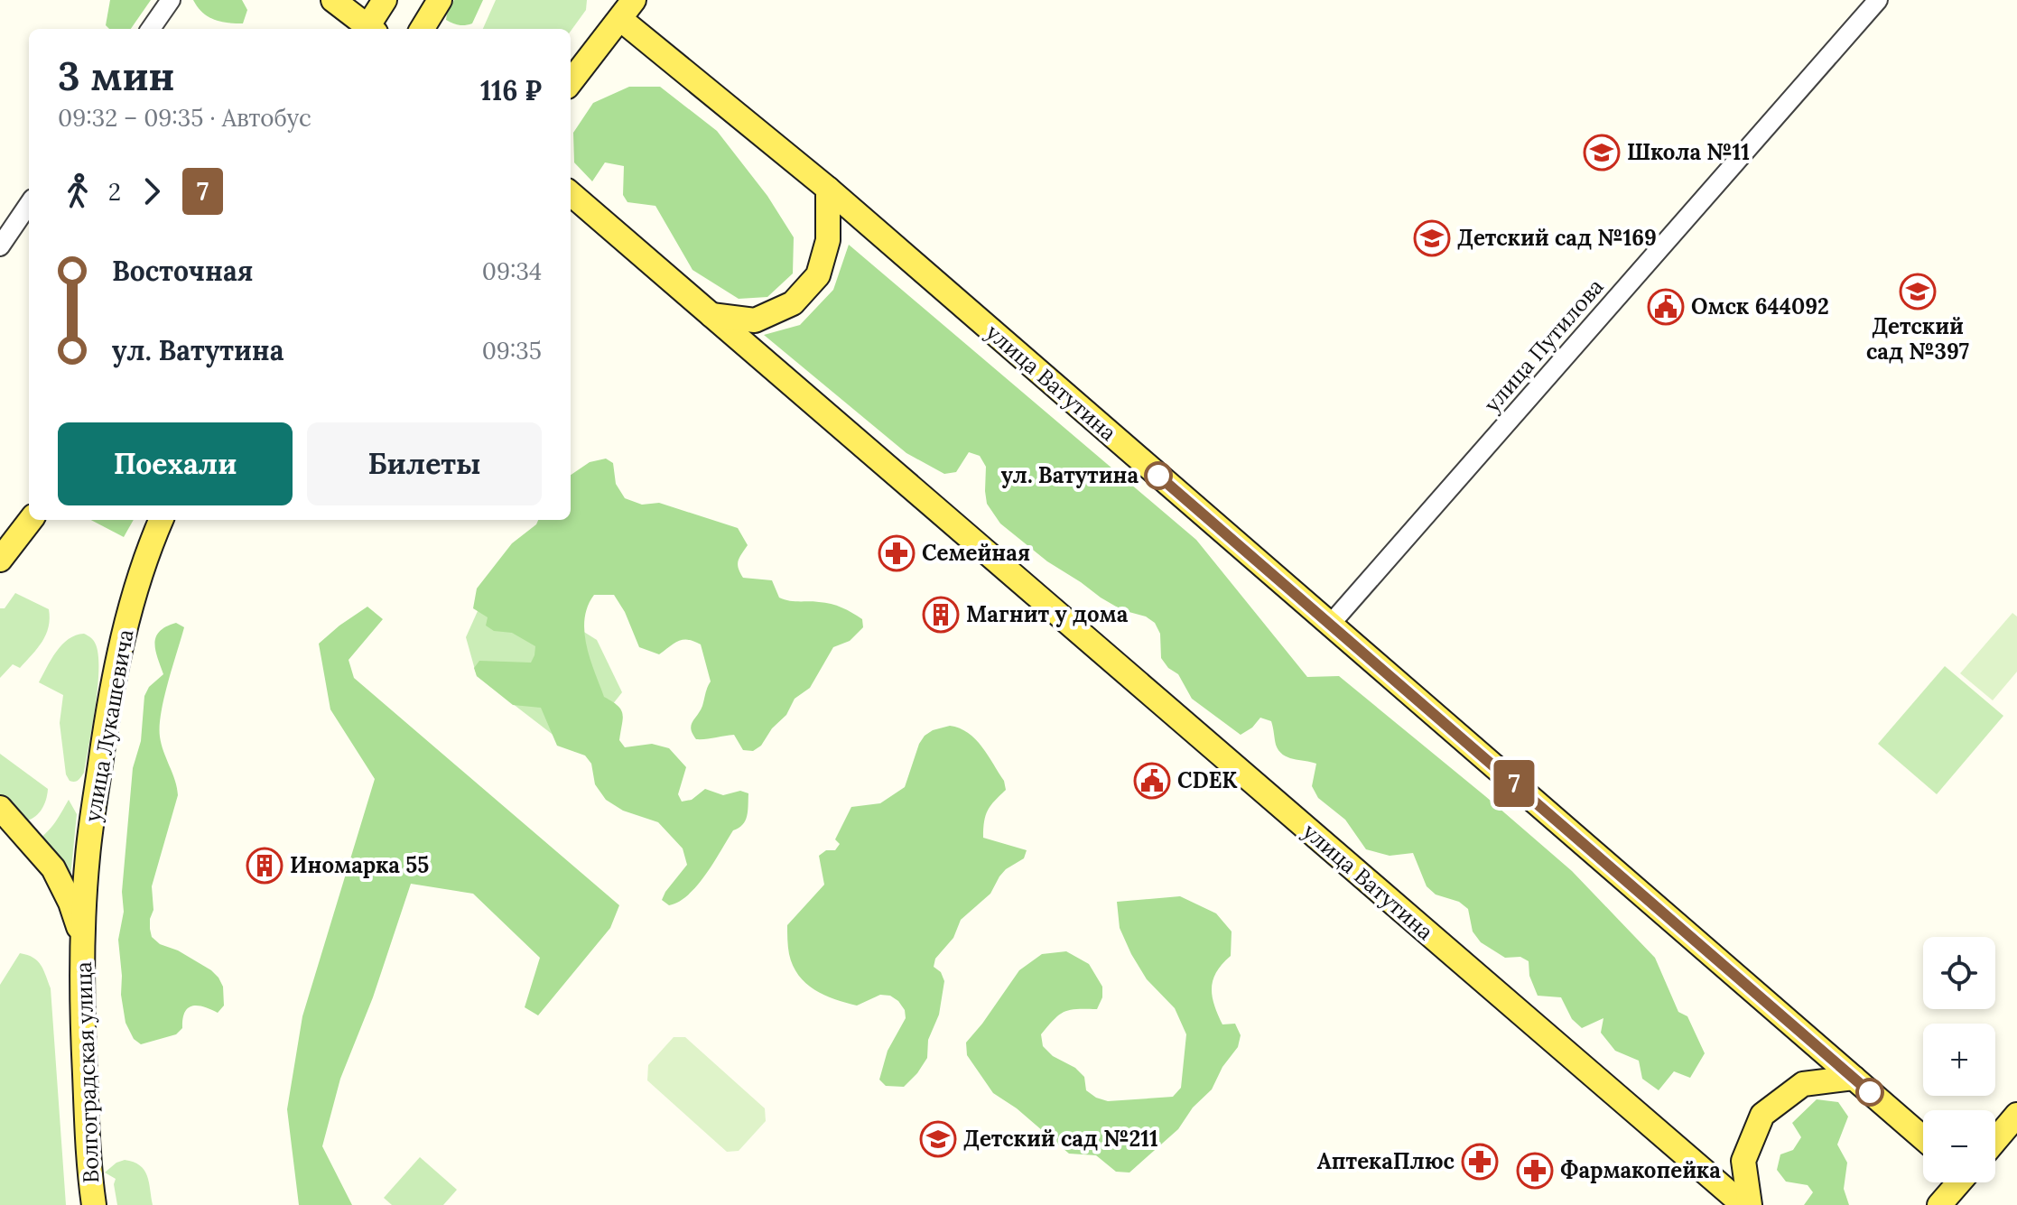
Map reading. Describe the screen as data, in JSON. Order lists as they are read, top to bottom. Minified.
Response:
{"streets":{"main road":["улица Ватутина","улица Лукашевича","Волгоградская улица"],"street":["улица Путилова"]},"crossings":[["улица Путилова","улица Ватутина"],["улица Лукашевича","Волгоградская улица"]],"places":{"school or university":["Школа №11","Детский сад №169","Детский сад №397","Детский сад №211"],"public building":["Омск 644092","CDEK"],"other":["ул. Ватутина"],"pharmacy":["Семейная","АптекаПлюс","Фармакопейка"],"building":["Магнит у дома","Иномарка 55"]},"lines":["bus line 7"],"page":{"on_map":"7","heading":["3 мин","09:32 – 09:35 · Автобус","116 ₽"],"legs":["2","7"],"list":[{"name":"Восточная","value":"09:34"},{"name":"ул. Ватутина","value":"09:35"}],"buttons":["Поехали","Билеты"],"map_buttons":["+","−"]}}
